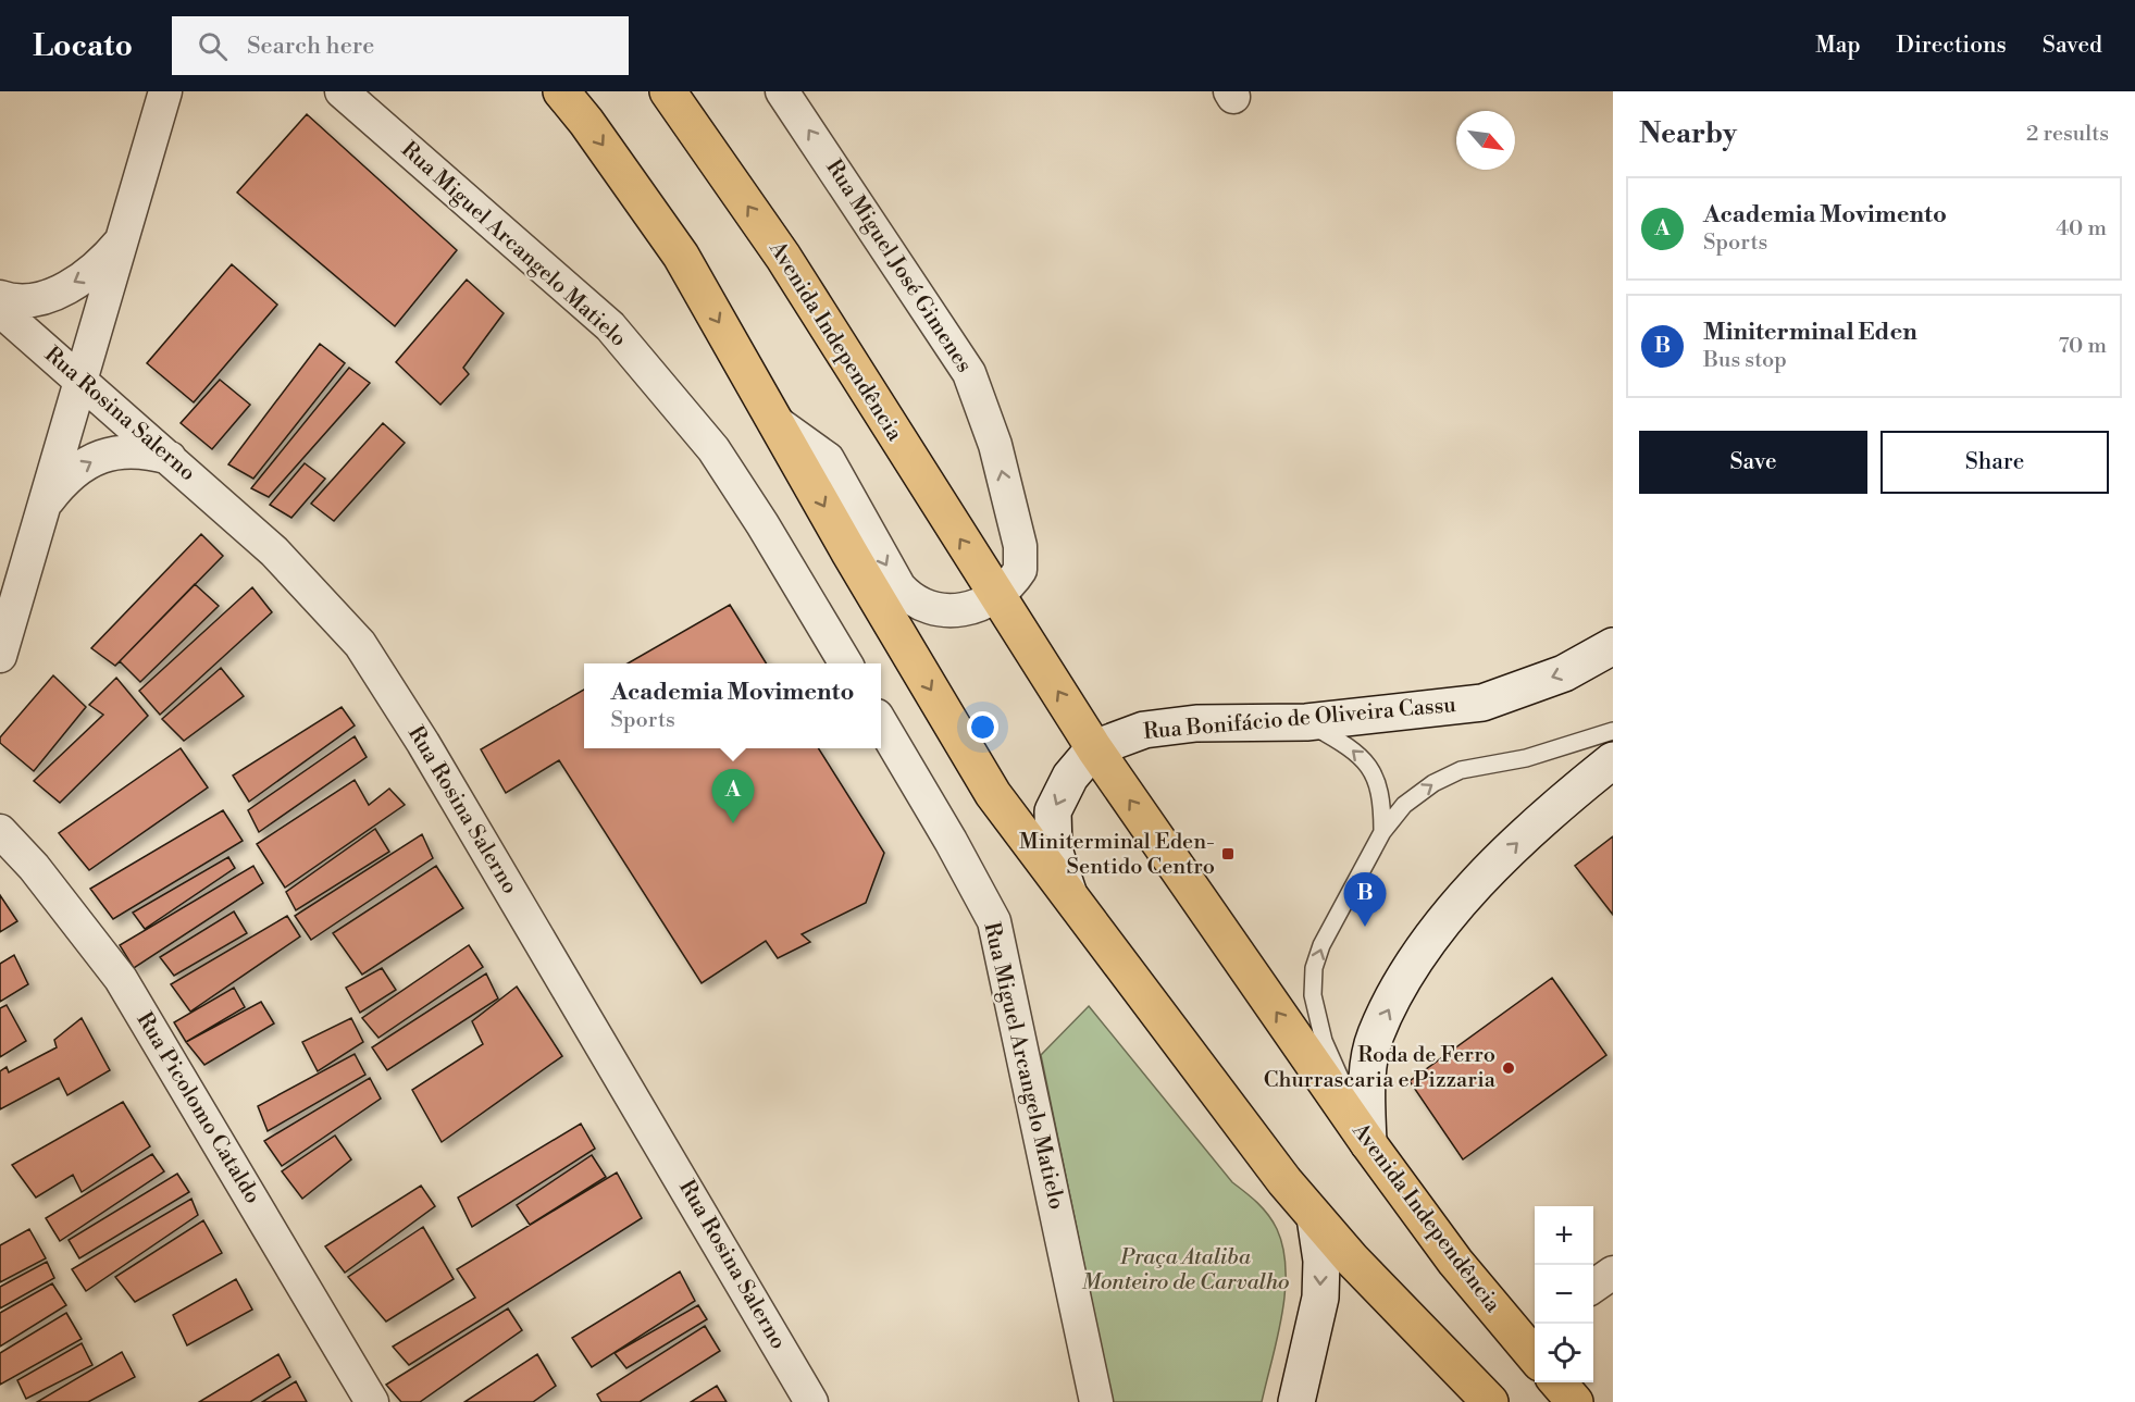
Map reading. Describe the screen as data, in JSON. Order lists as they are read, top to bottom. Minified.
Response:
{"streets":{"main road":["Avenida Independência","Rua Bonifácio de Oliveira Cassu"],"street":["Rua Miguel Arcangelo Matielo","Rua Miguel José Gimenes","Rua Rosina Salerno","Rua Picolomo Cataldo"]},"crossings":[["Rua Miguel José Gimenes","Avenida Independência"],["Avenida Independência","Rua Bonifácio de Oliveira Cassu"]],"one_way":["Rua Miguel José Gimenes","Rua Bonifácio de Oliveira Cassu"],"parks":["Praça Ataliba Monteiro de Carvalho"],"places":{"transit":["Miniterminal Eden- Sentido Centro"],"other":["Roda de Ferro Churrascaria e Pizzaria"]},"north":"bottom right","page":{"header":"Locato","search":"Search here","nav":["Map","Directions","Saved"],"heading":["Nearby","2 results"],"list":[{"mark":"A","name":"Academia Movimento","note":"Sports","value":"40 m"},{"mark":"B","name":"Miniterminal Eden","note":"Bus stop","value":"70 m"}],"buttons":["Save","Share"],"popup":["Academia Movimento","Sports"],"pins":["A","B"],"map_buttons":["+","−"]}}
